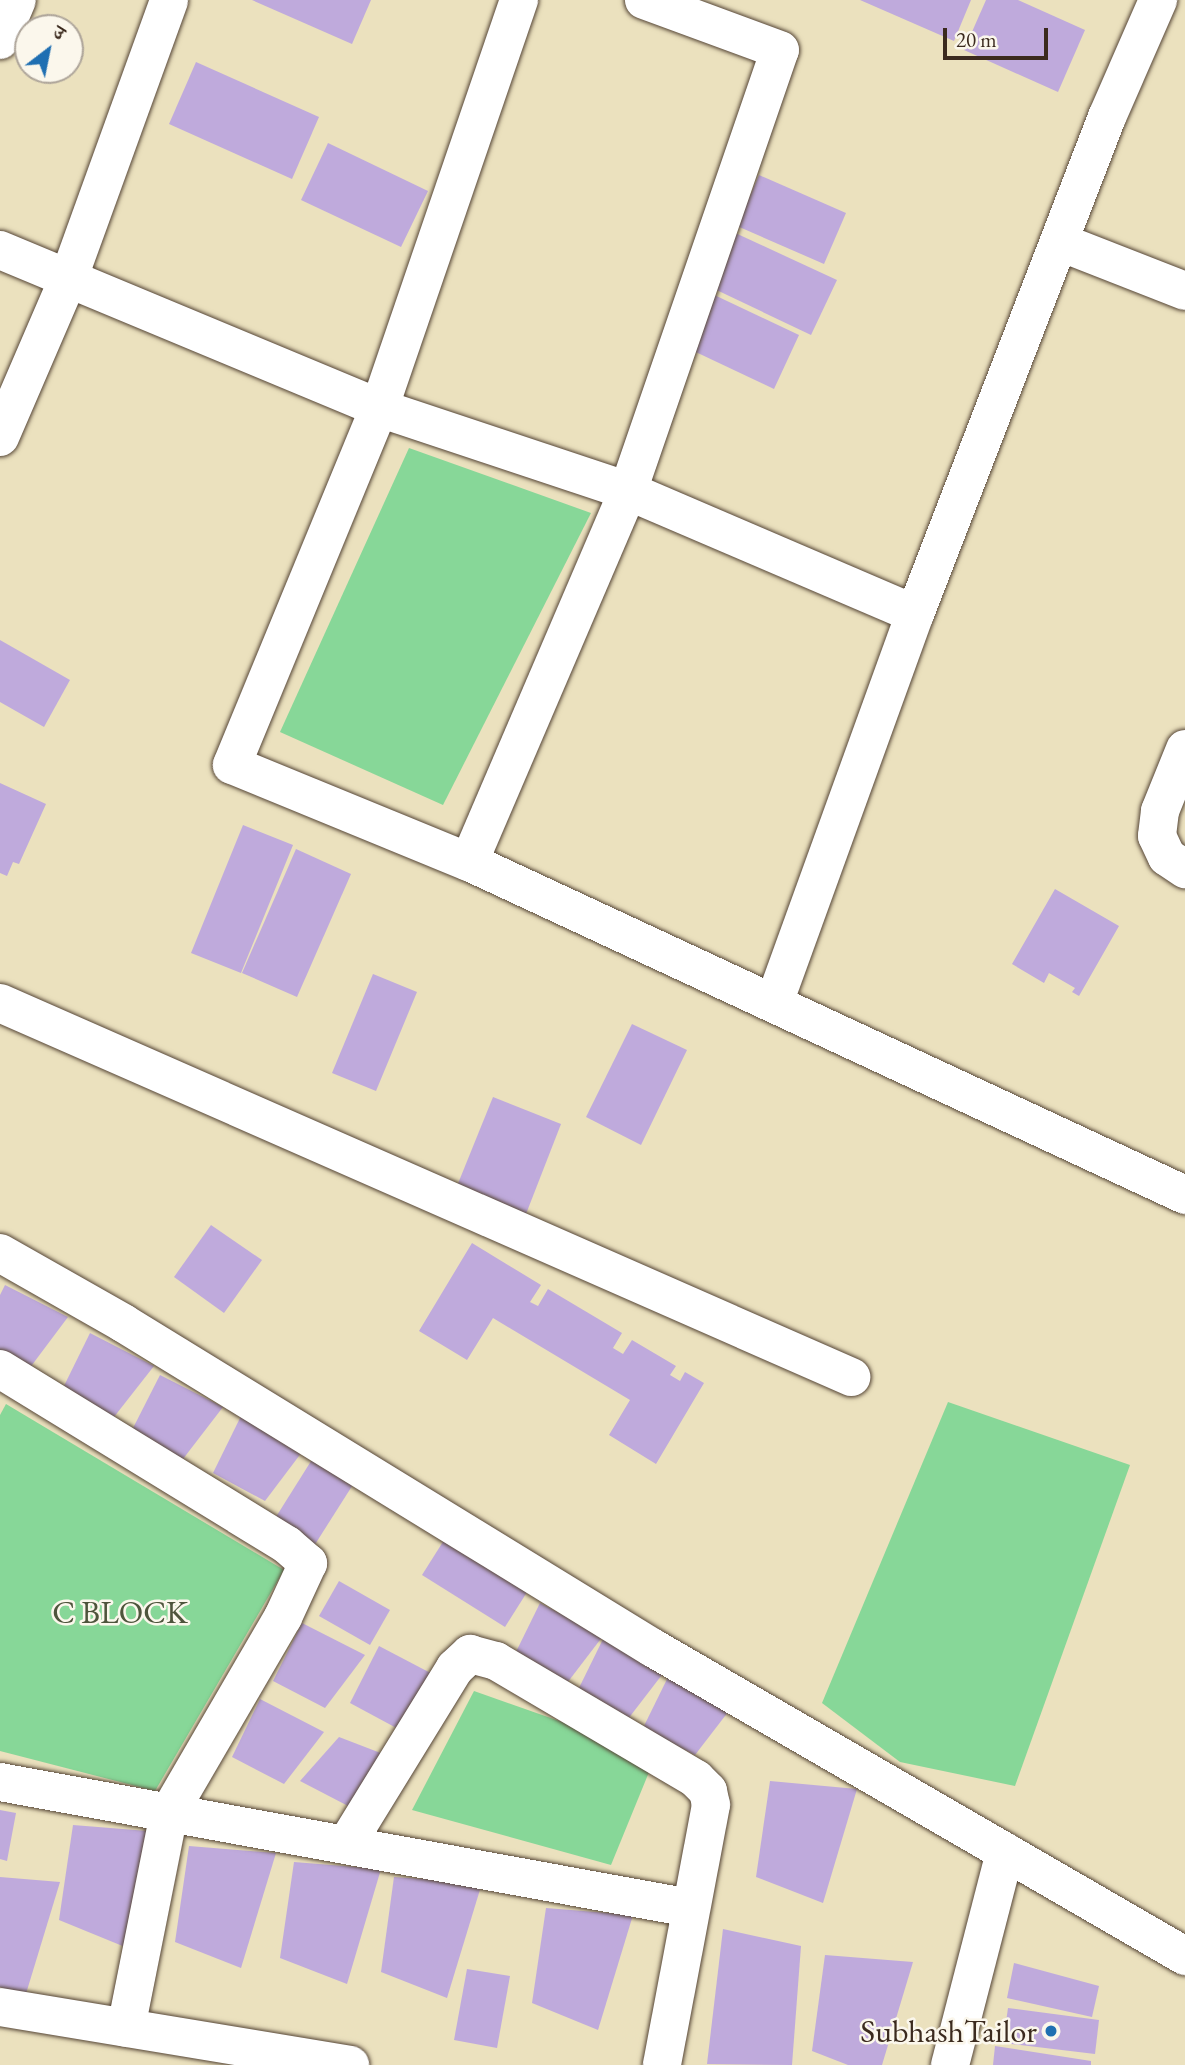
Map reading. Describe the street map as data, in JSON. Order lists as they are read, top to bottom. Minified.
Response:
{"parks":["C BLOCK"],"places":["SubhashTailor"],"scale_bar":"20 m","north":"top right"}
